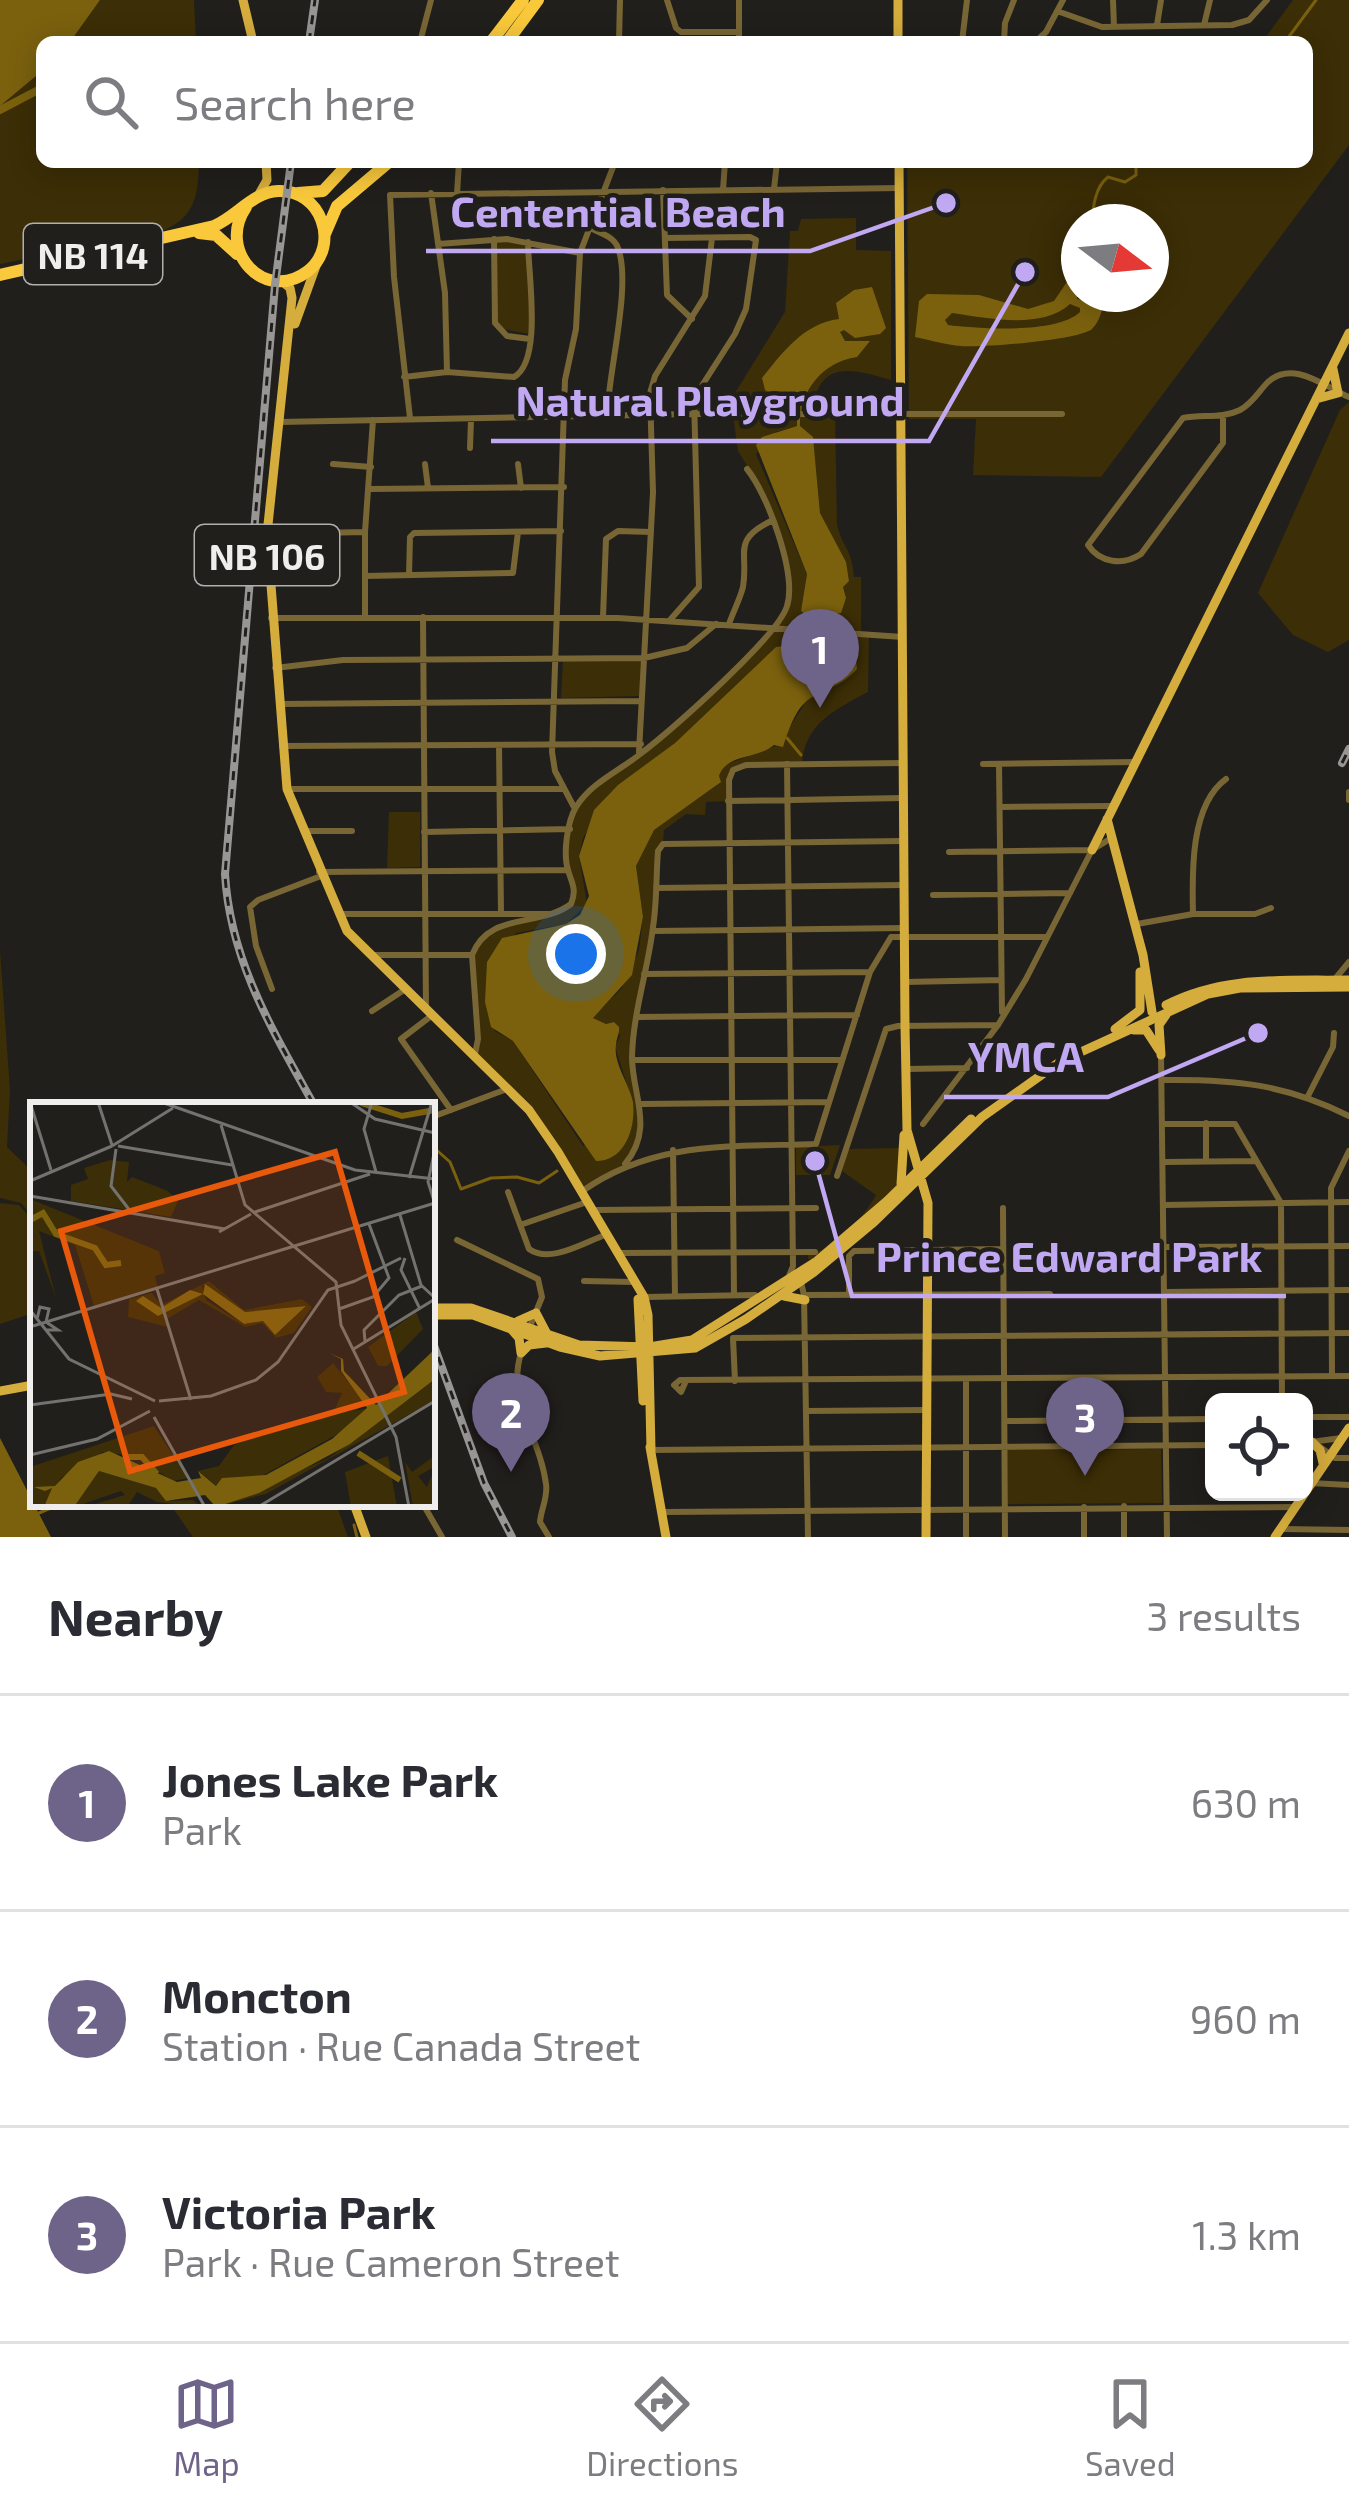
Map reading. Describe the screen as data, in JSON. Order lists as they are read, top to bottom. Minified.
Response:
{"streets":{"highway":["NB 114"],"main road":["NB 106"]},"crossings":[["NB 114","NB 106"]],"places":["Centential Beach","Natural Playground","YMCA","Prince Edward Park"],"north":"right","page":{"search":"Search here","pins":["1","2","3"],"heading":["Nearby","3 results"],"list":[{"mark":"1","name":"Jones Lake Park","note":"Park","value":"630 m"},{"mark":"2","name":"Moncton","note":"Station · Rue Canada Street","value":"960 m"},{"mark":"3","name":"Victoria Park","note":"Park · Rue Cameron Street","value":"1.3 km"}],"nav":["Map","Directions","Saved"]}}
